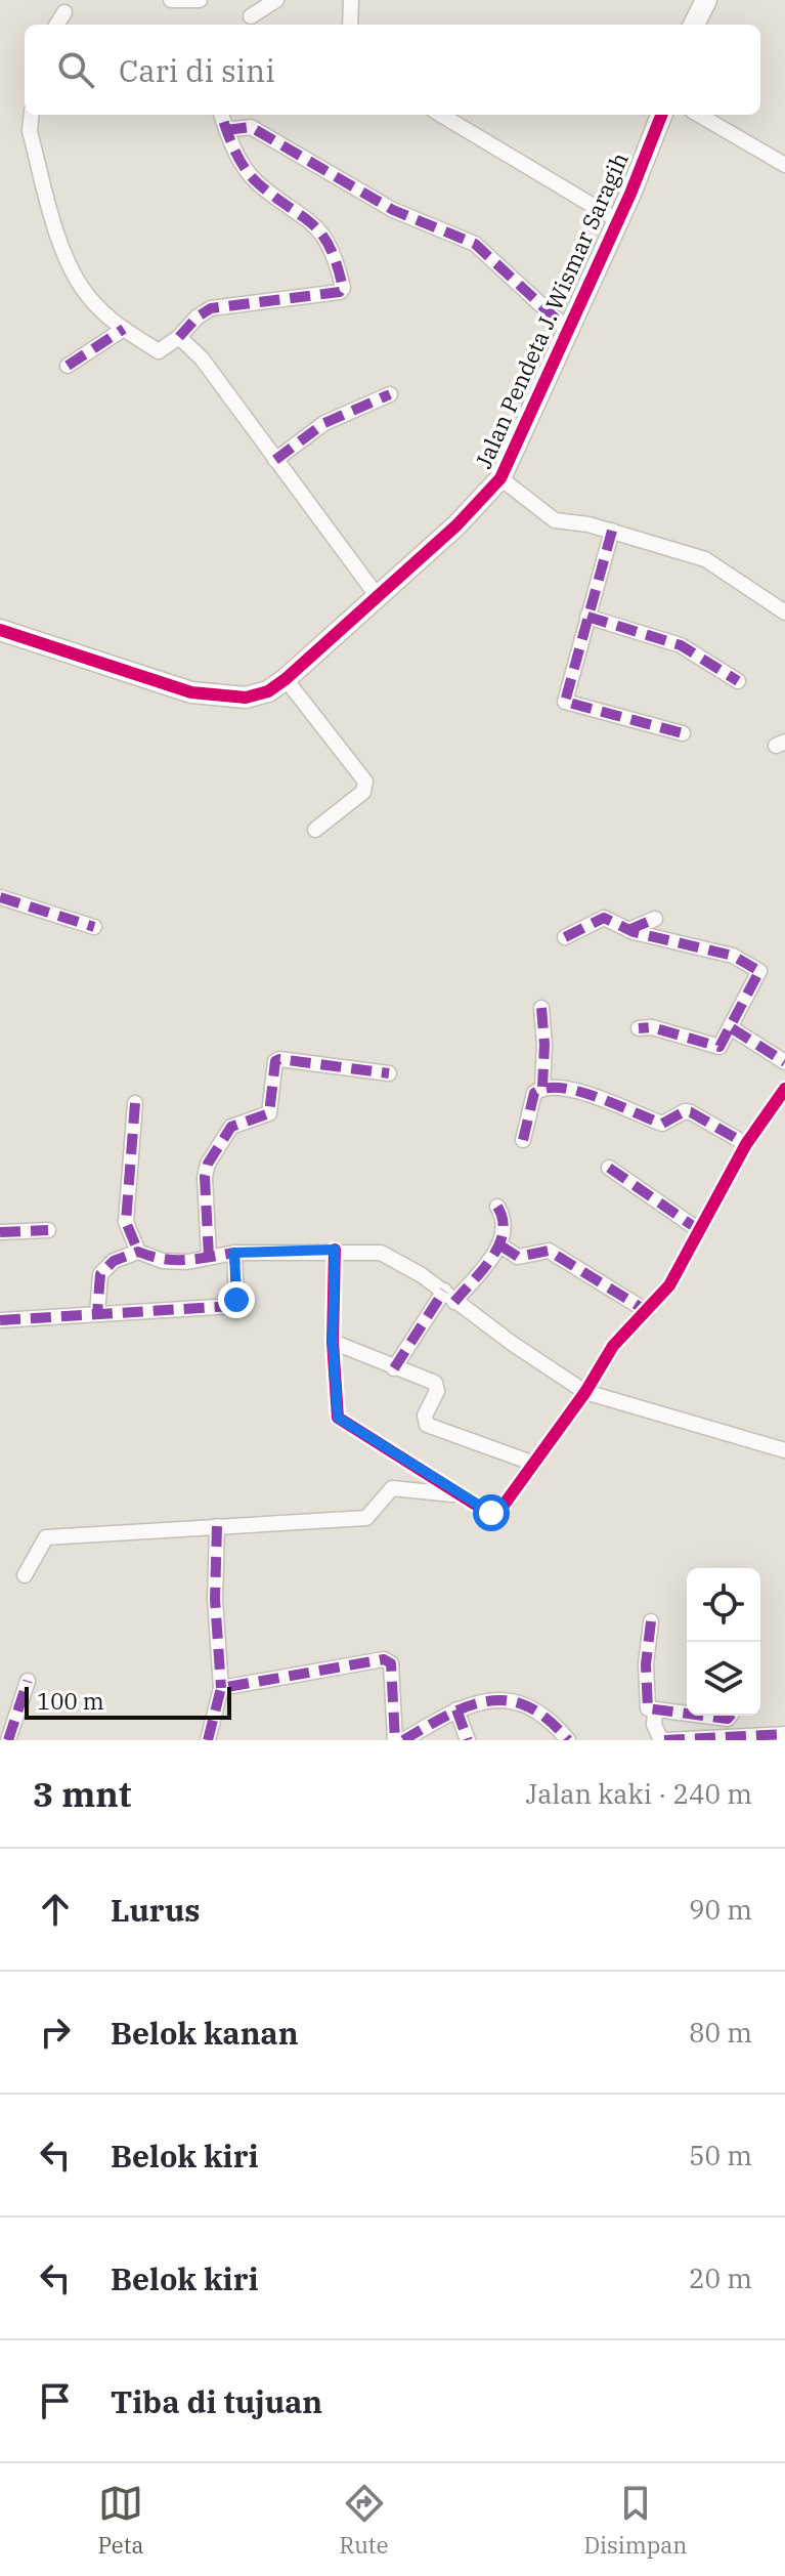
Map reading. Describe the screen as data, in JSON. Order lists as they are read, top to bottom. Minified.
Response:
{"streets":{"street":["Jalan Pendeta J. Wismar Saragih"]},"scale_bar":"100 m","page":{"search":"Cari di sini","scale":"100 m","heading":["3 mnt","Jalan kaki · 240 m"],"list":[["Lurus","90 m"],["Belok kanan","80 m"],["Belok kiri","50 m"],["Belok kiri","20 m"],"Tiba di tujuan"],"nav":["Peta","Rute","Disimpan"]}}
